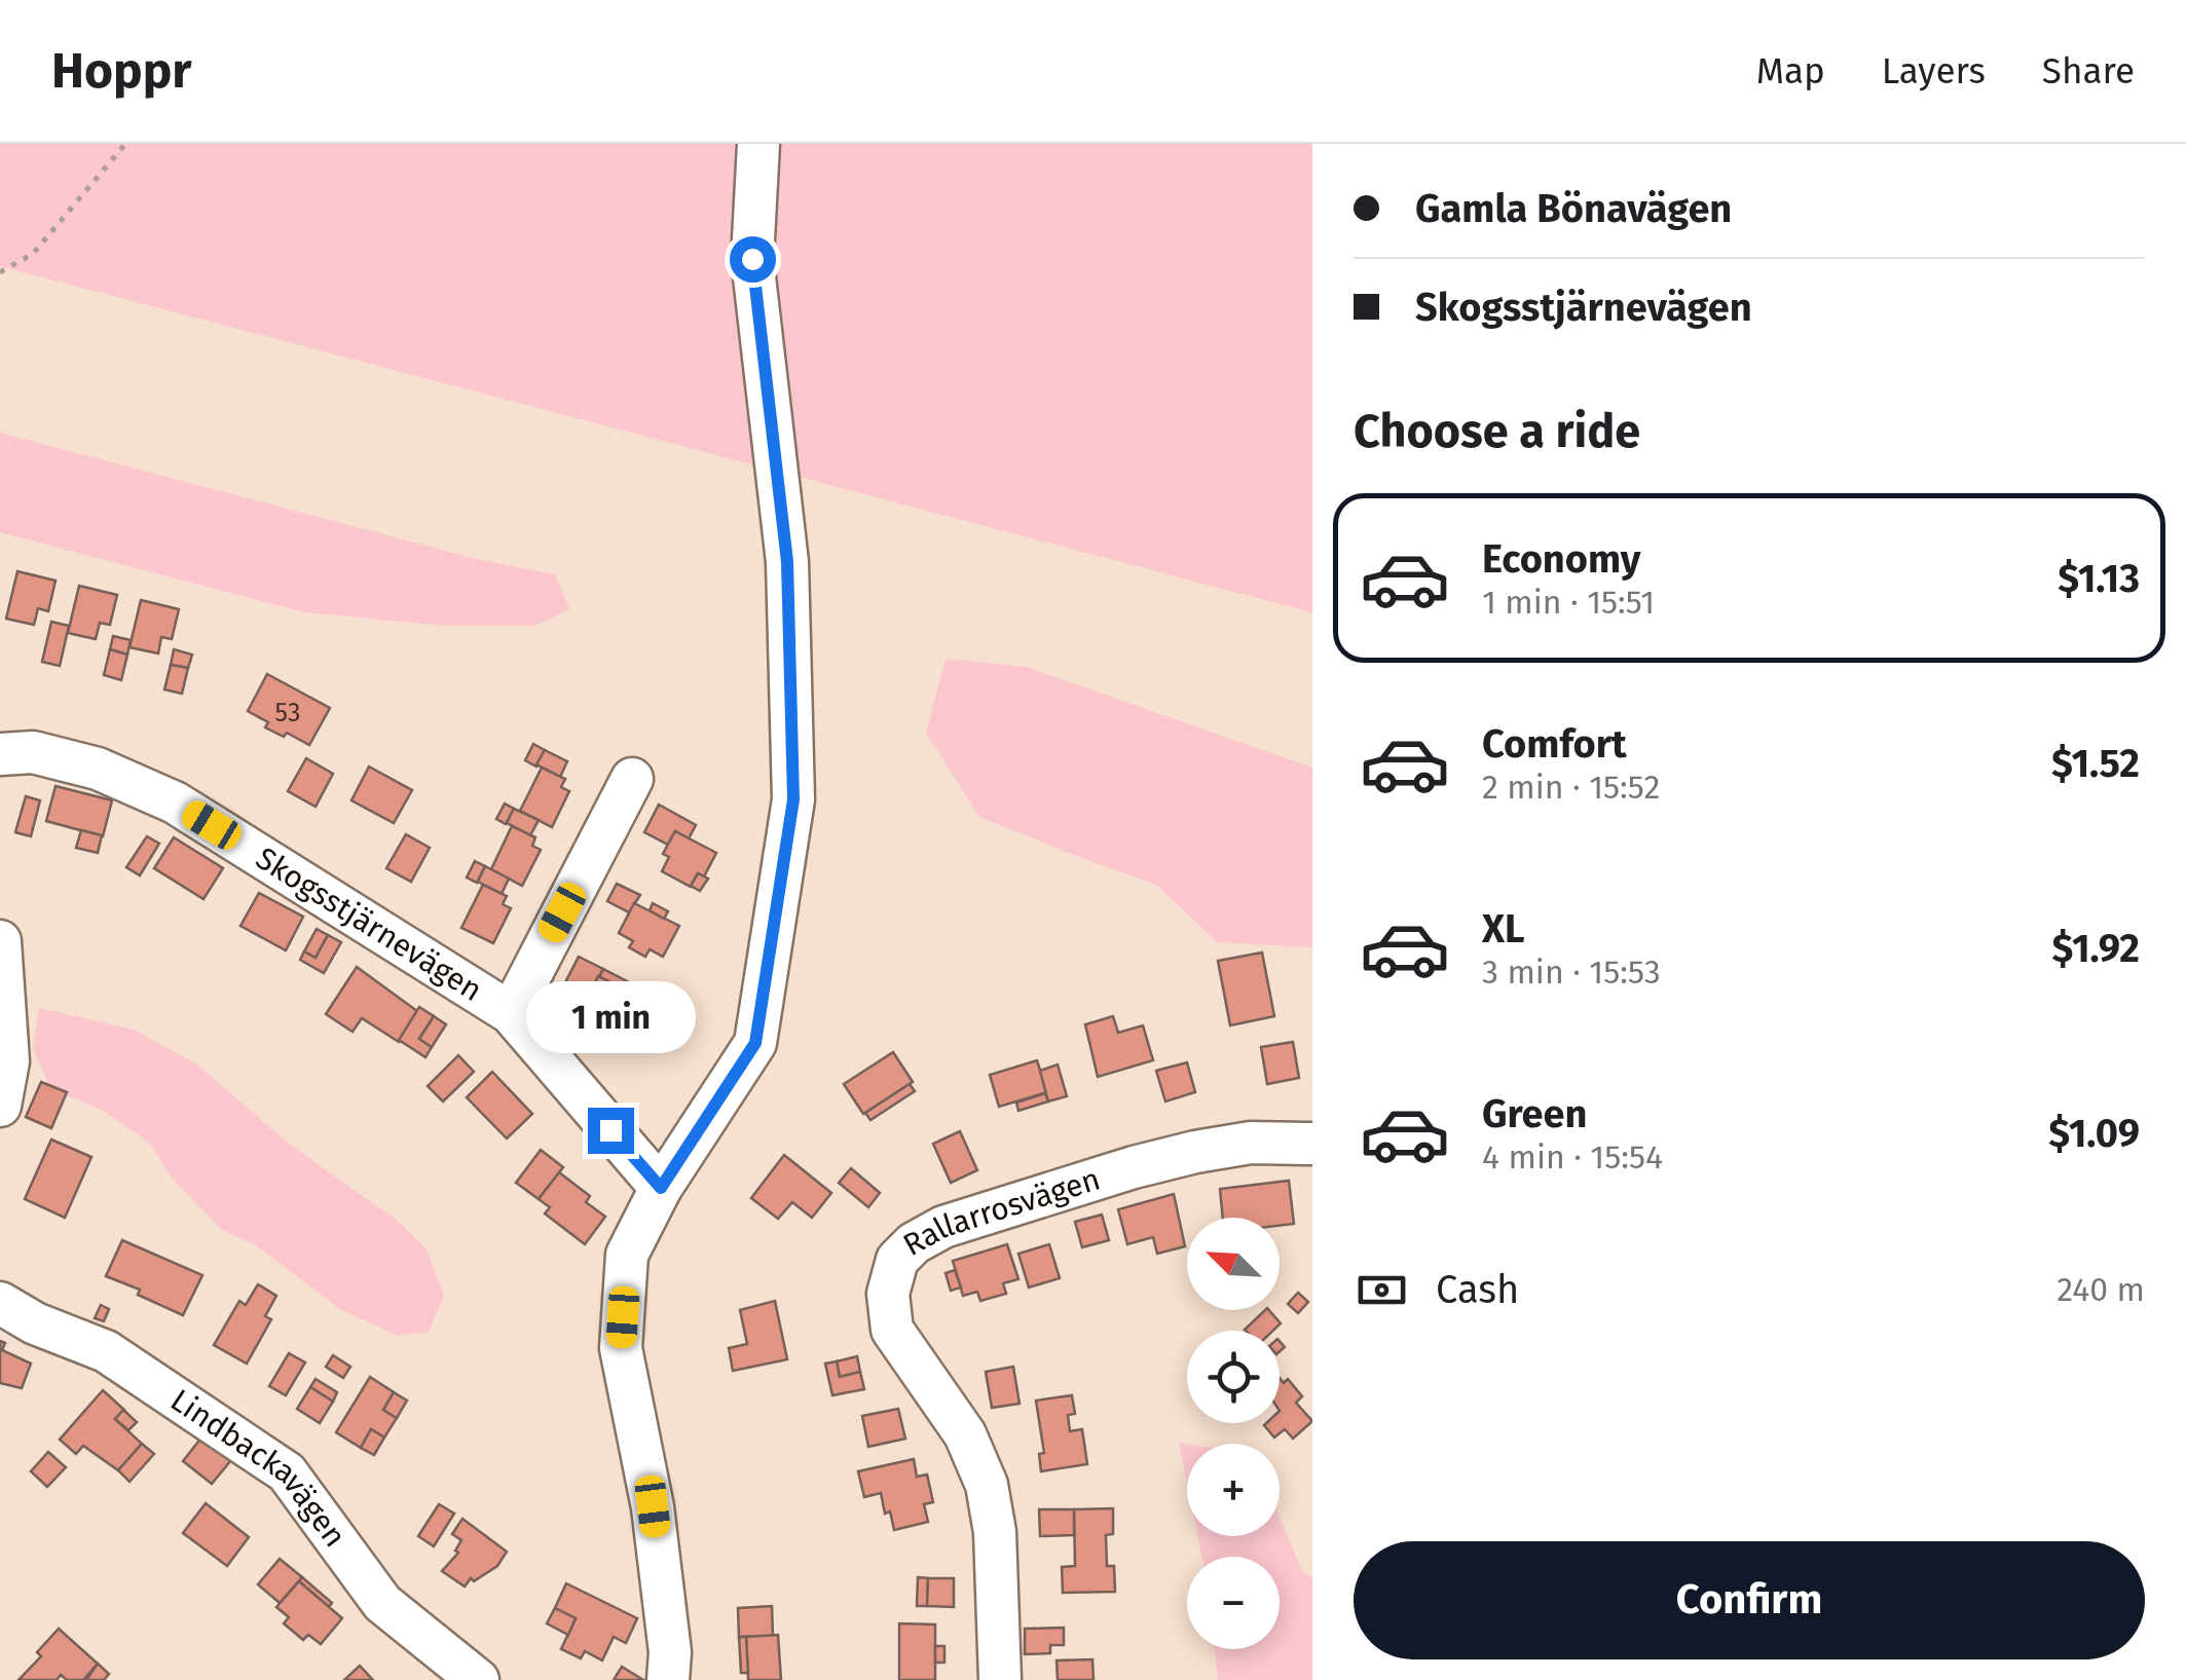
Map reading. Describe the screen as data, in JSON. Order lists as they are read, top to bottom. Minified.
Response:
{"streets":{"street":["Skogsstjärnevägen","Rallarrosvägen","Lindbackavägen"]},"house_numbers":["53"],"north":"top left","page":{"header":"Hoppr","nav":["Map","Layers","Share"],"banner":["Gamla Bönavägen","Skogsstjärnevägen"],"heading":"Choose a ride","list":[{"name":"Economy","note":"1 min · 15:51","value":"$1.13"},{"name":"Comfort","note":"2 min · 15:52","value":"$1.52"},{"name":"XL","note":"3 min · 15:53","value":"$1.92"},{"name":"Green","note":"4 min · 15:54","value":"$1.09"}],"bubble":"1 min","map_buttons":["+","−"],"pay":["Cash","240 m"],"buttons":"Confirm"}}
